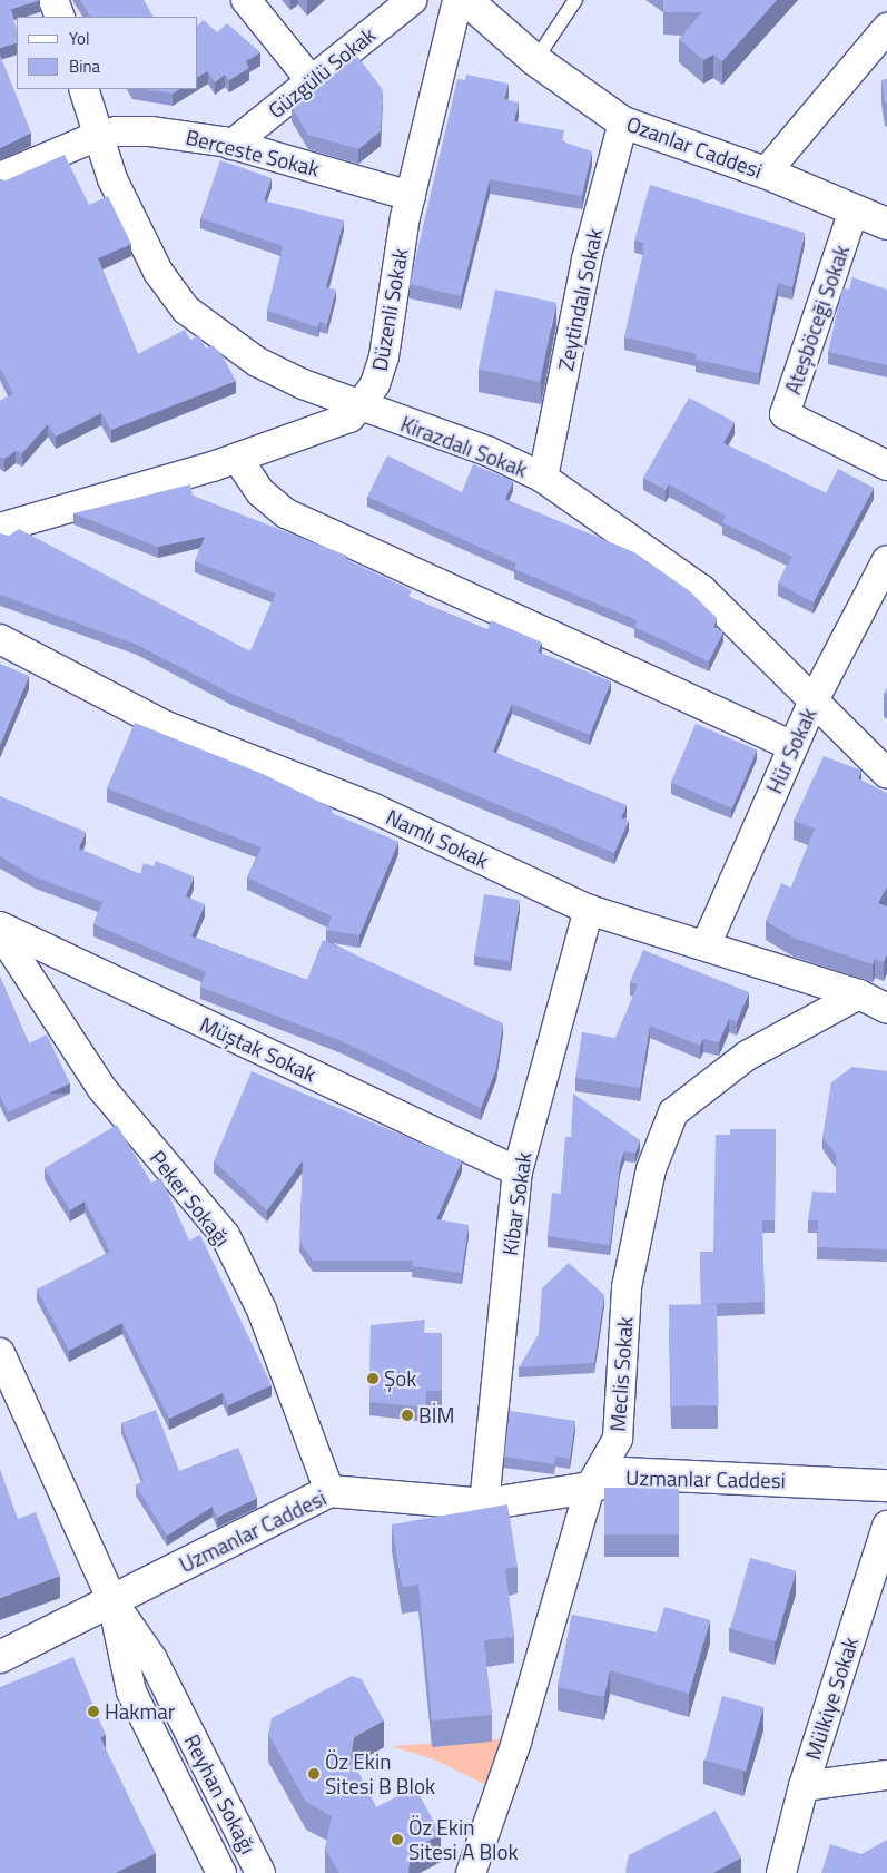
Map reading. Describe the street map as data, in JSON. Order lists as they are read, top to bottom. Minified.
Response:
{"streets":{"street":["Güzgülü Sokak","Ozanlar Caddesi","Berceste Sokak","Zeytindalı Sokak","Düzenli Sokak","Ateşböceği Sokak","Kirazdalı Sokak","Hür Sokak","Namlı Sokak","Müştak Sokak","Peker Sokağı","Kibar Sokak","Meclis Sokak","Uzmanlar Caddesi","Mülkiye Sokak","Reyhan Sokağı"]},"crossings":[["Güzgülü Sokak","Berceste Sokak"],["Ozanlar Caddesi","Zeytindalı Sokak"],["Ozanlar Caddesi","Ateşböceği Sokak"],["Berceste Sokak","Düzenli Sokak"],["Berceste Sokak","Kirazdalı Sokak"],["Zeytindalı Sokak","Kirazdalı Sokak"],["Düzenli Sokak","Kirazdalı Sokak"],["Kirazdalı Sokak","Hür Sokak"],["Hür Sokak","Namlı Sokak"],["Namlı Sokak","Kibar Sokak"],["Namlı Sokak","Meclis Sokak"],["Müştak Sokak","Kibar Sokak"],["Peker Sokağı","Uzmanlar Caddesi"],["Kibar Sokak","Uzmanlar Caddesi"],["Meclis Sokak","Uzmanlar Caddesi"],["Uzmanlar Caddesi","Reyhan Sokağı"]],"places":["Şok","BİM","Hakmar","Öz Ekin Sitesi B Blok","Öz Ekin Sitesi A Blok"],"legend":["Yol","Bina"]}
